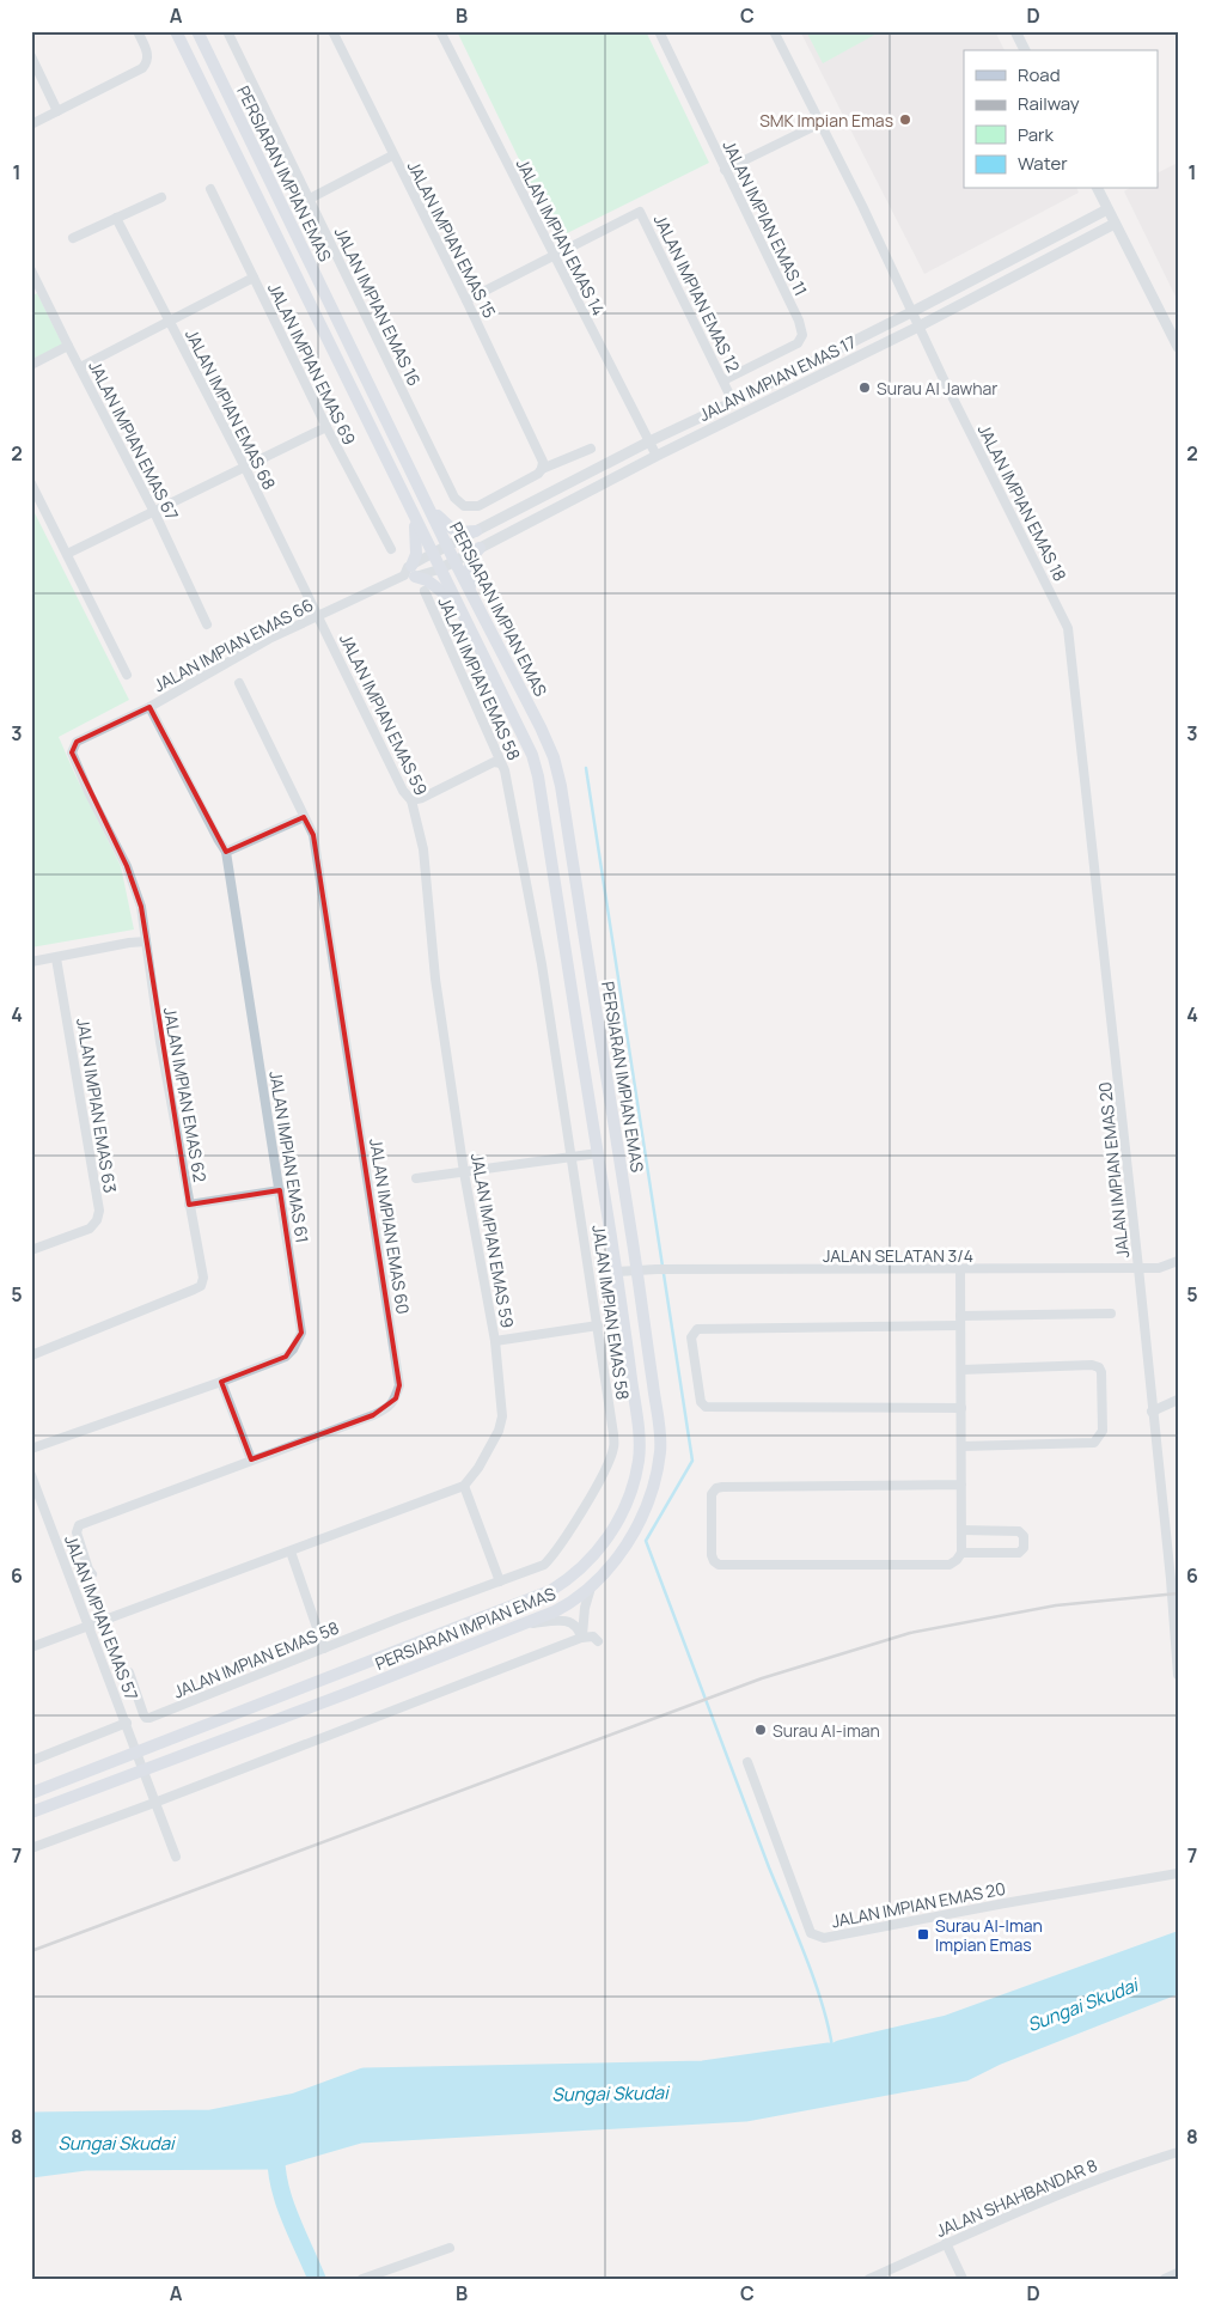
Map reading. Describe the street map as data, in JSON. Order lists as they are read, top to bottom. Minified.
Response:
{"streets":{"main road":["PERSIARAN IMPIAN EMAS"],"street":["JALAN IMPIAN EMAS 11","JALAN IMPIAN EMAS 14","JALAN IMPIAN EMAS 15","JALAN IMPIAN EMAS 12","JALAN IMPIAN EMAS 16","JALAN IMPIAN EMAS 69","JALAN IMPIAN EMAS 17","JALAN IMPIAN EMAS 68","JALAN IMPIAN EMAS 67","JALAN IMPIAN EMAS 18","JALAN IMPIAN EMAS 66","JALAN IMPIAN EMAS 58","JALAN IMPIAN EMAS 59","JALAN IMPIAN EMAS 62","JALAN IMPIAN EMAS 63","JALAN IMPIAN EMAS 61","JALAN IMPIAN EMAS 20","JALAN IMPIAN EMAS 60","JALAN SELATAN 3/4","JALAN IMPIAN EMAS 57","JALAN SHAHBANDAR 8"]},"crossings":[["PERSIARAN IMPIAN EMAS","JALAN IMPIAN EMAS 17"],["PERSIARAN IMPIAN EMAS","JALAN IMPIAN EMAS 66"],["PERSIARAN IMPIAN EMAS","JALAN SELATAN 3/4"],["PERSIARAN IMPIAN EMAS","JALAN IMPIAN EMAS 57"],["JALAN IMPIAN EMAS 11","JALAN IMPIAN EMAS 12"],["JALAN IMPIAN EMAS 14","JALAN IMPIAN EMAS 12"],["JALAN IMPIAN EMAS 14","JALAN IMPIAN EMAS 17"],["JALAN IMPIAN EMAS 15","JALAN IMPIAN EMAS 12"],["JALAN IMPIAN EMAS 15","JALAN IMPIAN EMAS 16"],["JALAN IMPIAN EMAS 12","JALAN IMPIAN EMAS 17"],["JALAN IMPIAN EMAS 17","JALAN IMPIAN EMAS 18"],["JALAN IMPIAN EMAS 17","JALAN IMPIAN EMAS 66"],["JALAN IMPIAN EMAS 68","JALAN IMPIAN EMAS 66"],["JALAN IMPIAN EMAS 68","JALAN IMPIAN EMAS 59"],["JALAN IMPIAN EMAS 18","JALAN IMPIAN EMAS 20"],["JALAN IMPIAN EMAS 66","JALAN IMPIAN EMAS 59"],["JALAN IMPIAN EMAS 66","JALAN IMPIAN EMAS 62"],["JALAN IMPIAN EMAS 66","JALAN IMPIAN EMAS 61"],["JALAN IMPIAN EMAS 20","JALAN SELATAN 3/4"]],"water":["Sungai Skudai"],"places":{"other":["SMK Impian Emas","Surau Al Jawhar","Surau Al-iman"],"transit":["Surau Al-Iman Impian Emas"]},"legend":["Road","Railway","Park","Water"],"grid":{"columns":["A","B","C","D"],"rows":["1","2","3","4","5","6","7","8"]}}
